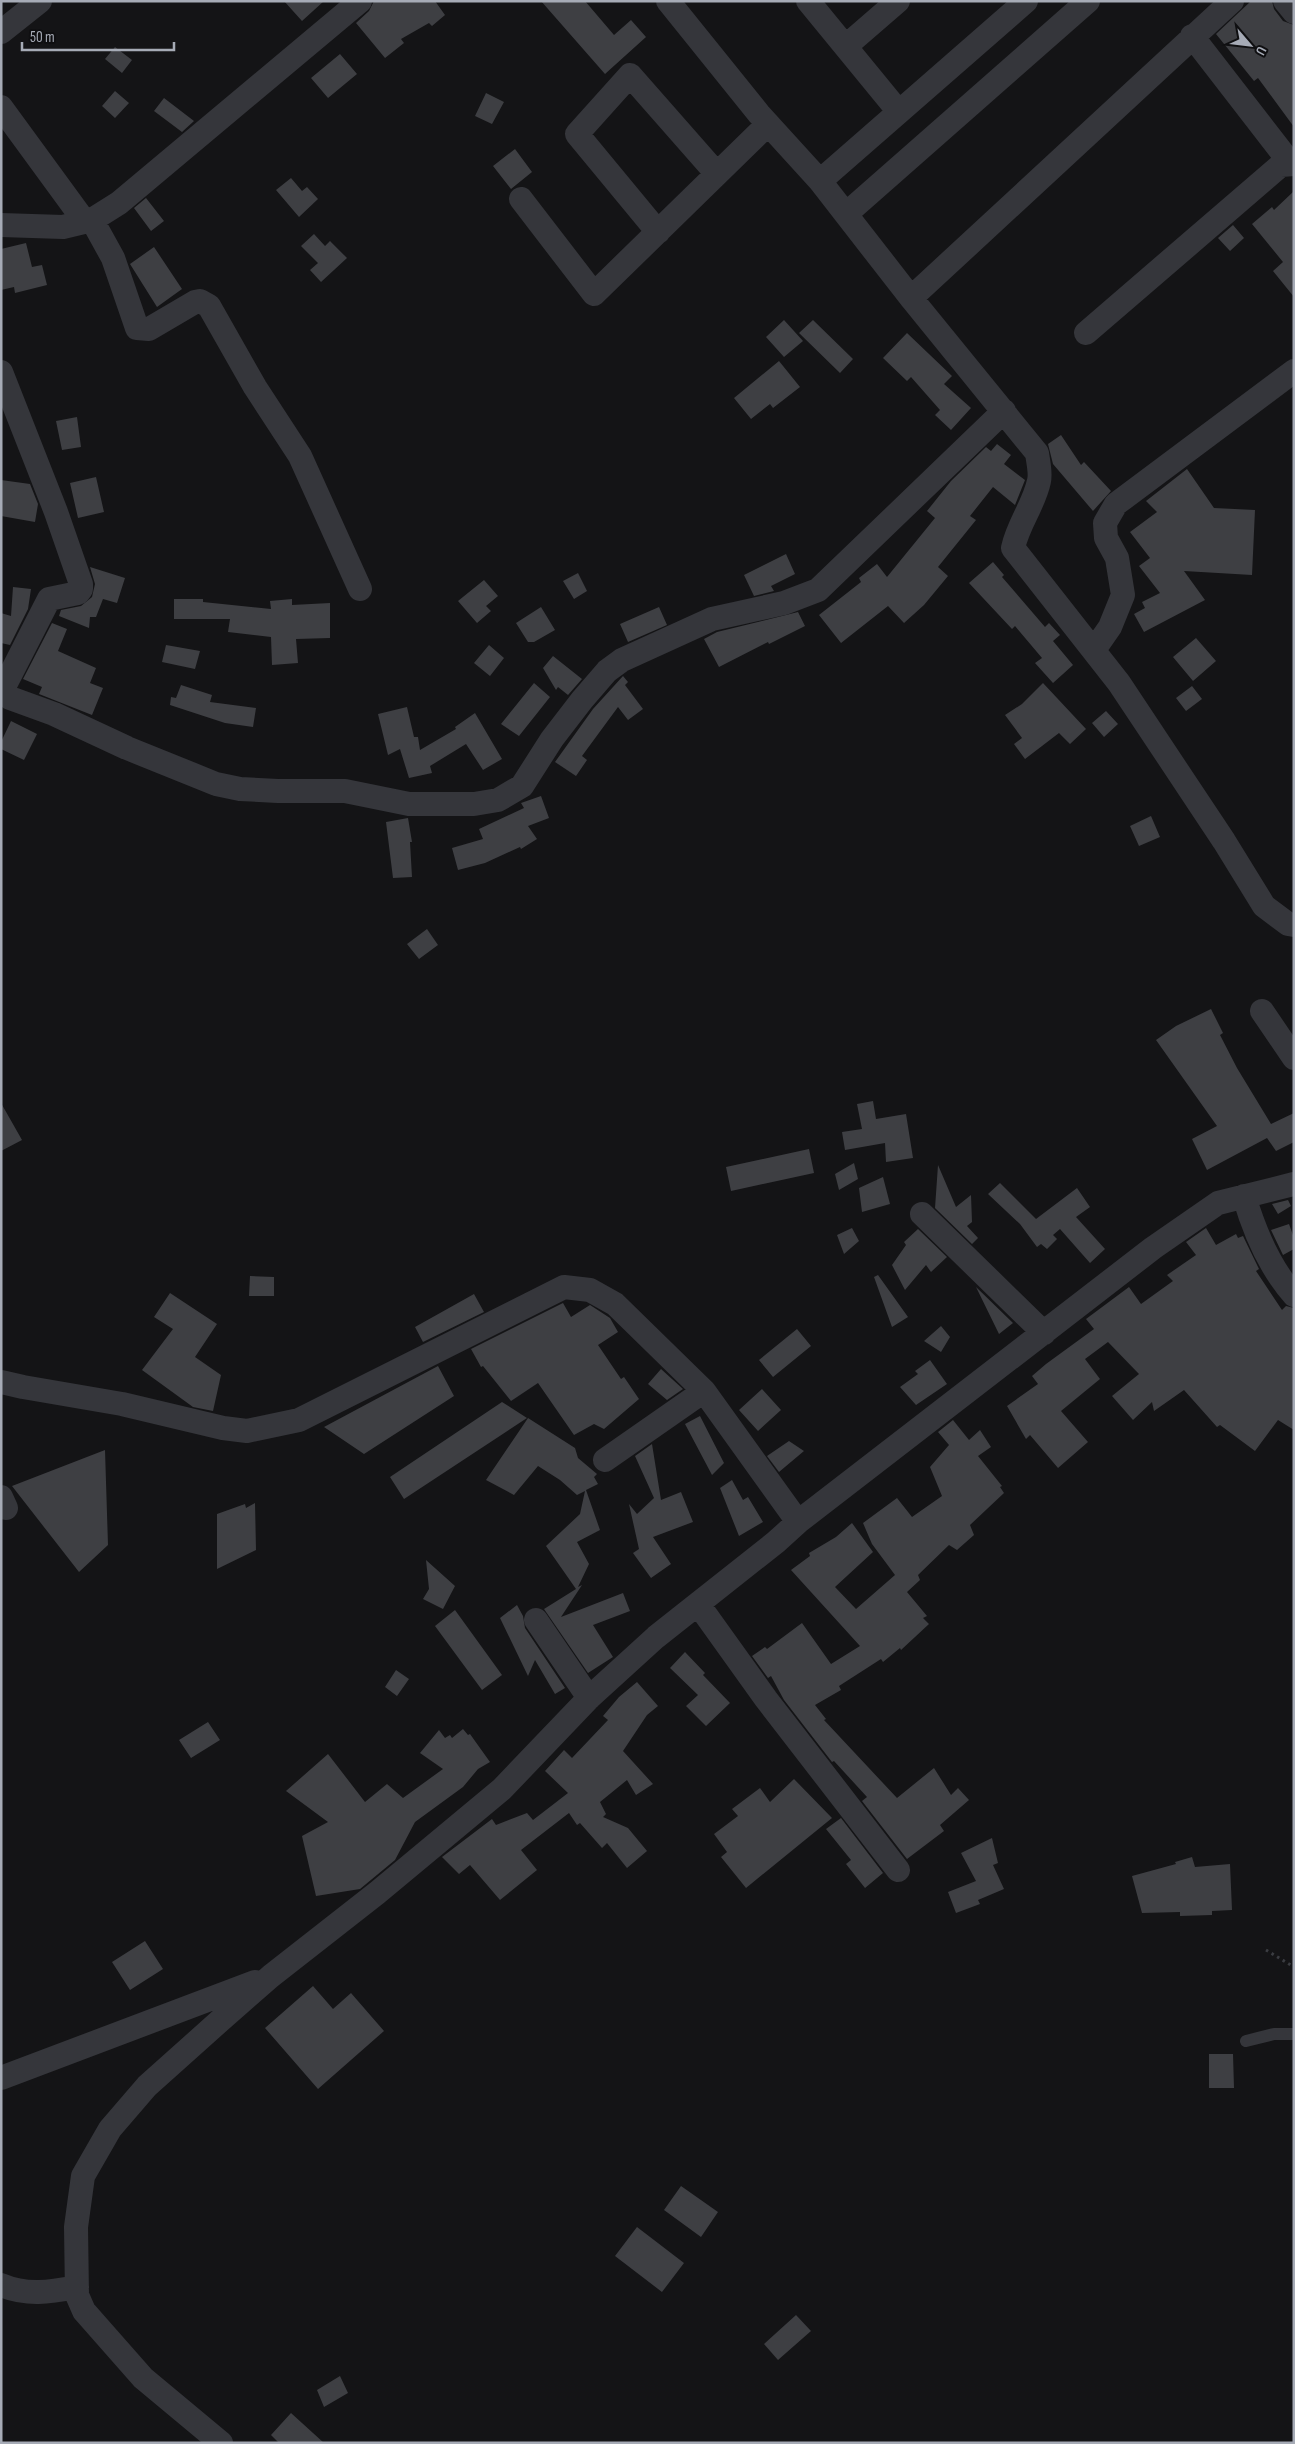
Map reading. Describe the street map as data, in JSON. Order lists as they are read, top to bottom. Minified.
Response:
{"scale_bar":"50 m","north":"bottom right"}
